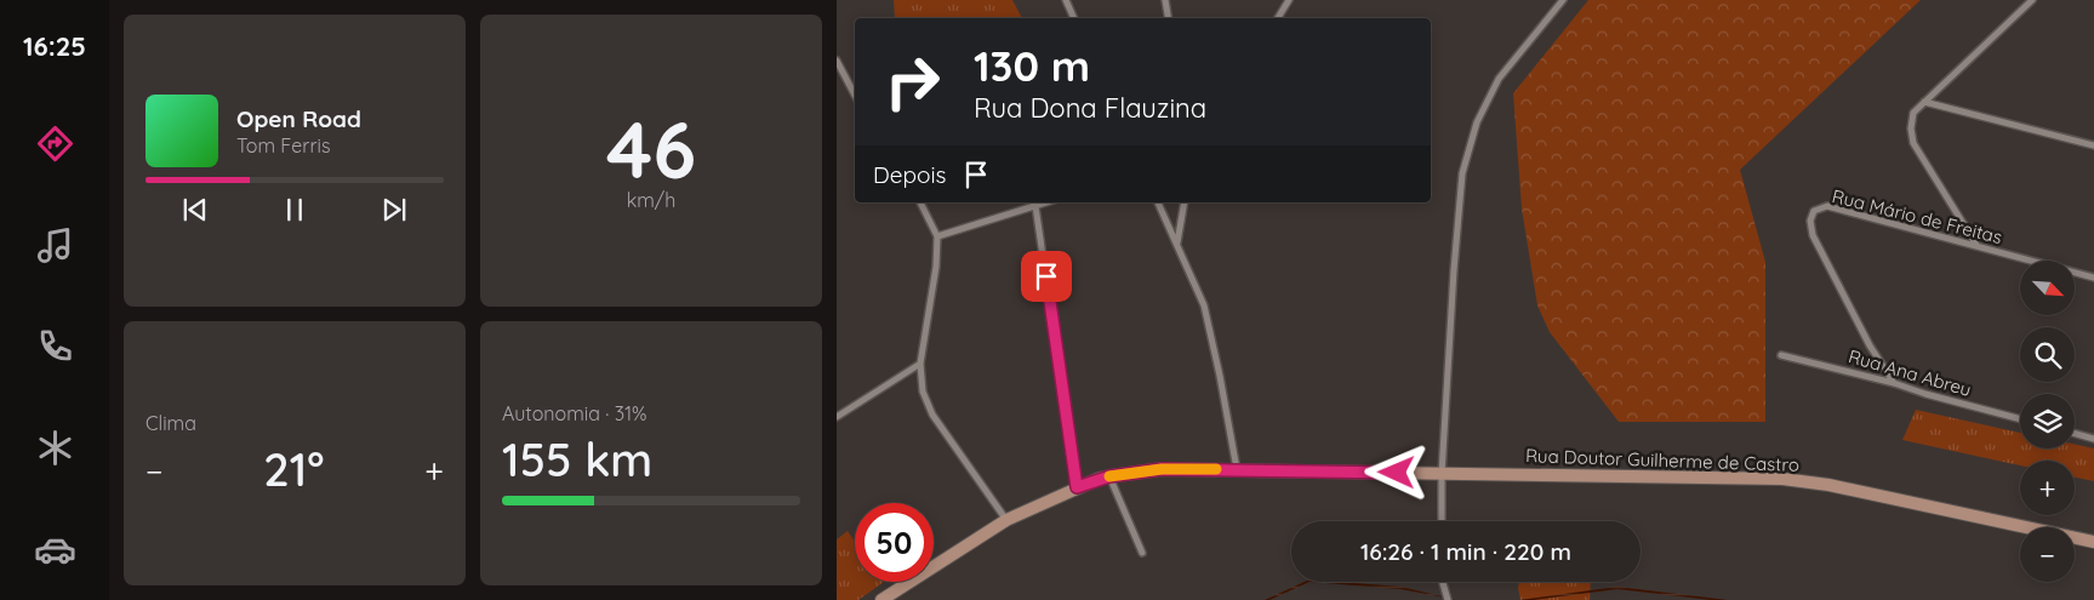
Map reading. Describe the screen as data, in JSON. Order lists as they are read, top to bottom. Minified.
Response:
{"streets":{"main road":["Rua Doutor Guilherme de Castro"],"street":["Rua Mário de Freitas","Rua Ana Abreu"]},"crossings":[["Rua Mário de Freitas","Rua Ana Abreu"]],"north":"bottom right","page":{"tabs":"16:25","tile":[["46","km/h"],"Clima",["Autonomia · 31%","155 km"]],"turn":["130 m","Rua Dona Flauzina"],"song":["Open Road","Tom Ferris"],"then":"Depois","map_buttons":["+","−"],"heat":["−","21°","+"],"limit":"50","trip":"16:26 · 1 min · 220 m"}}
